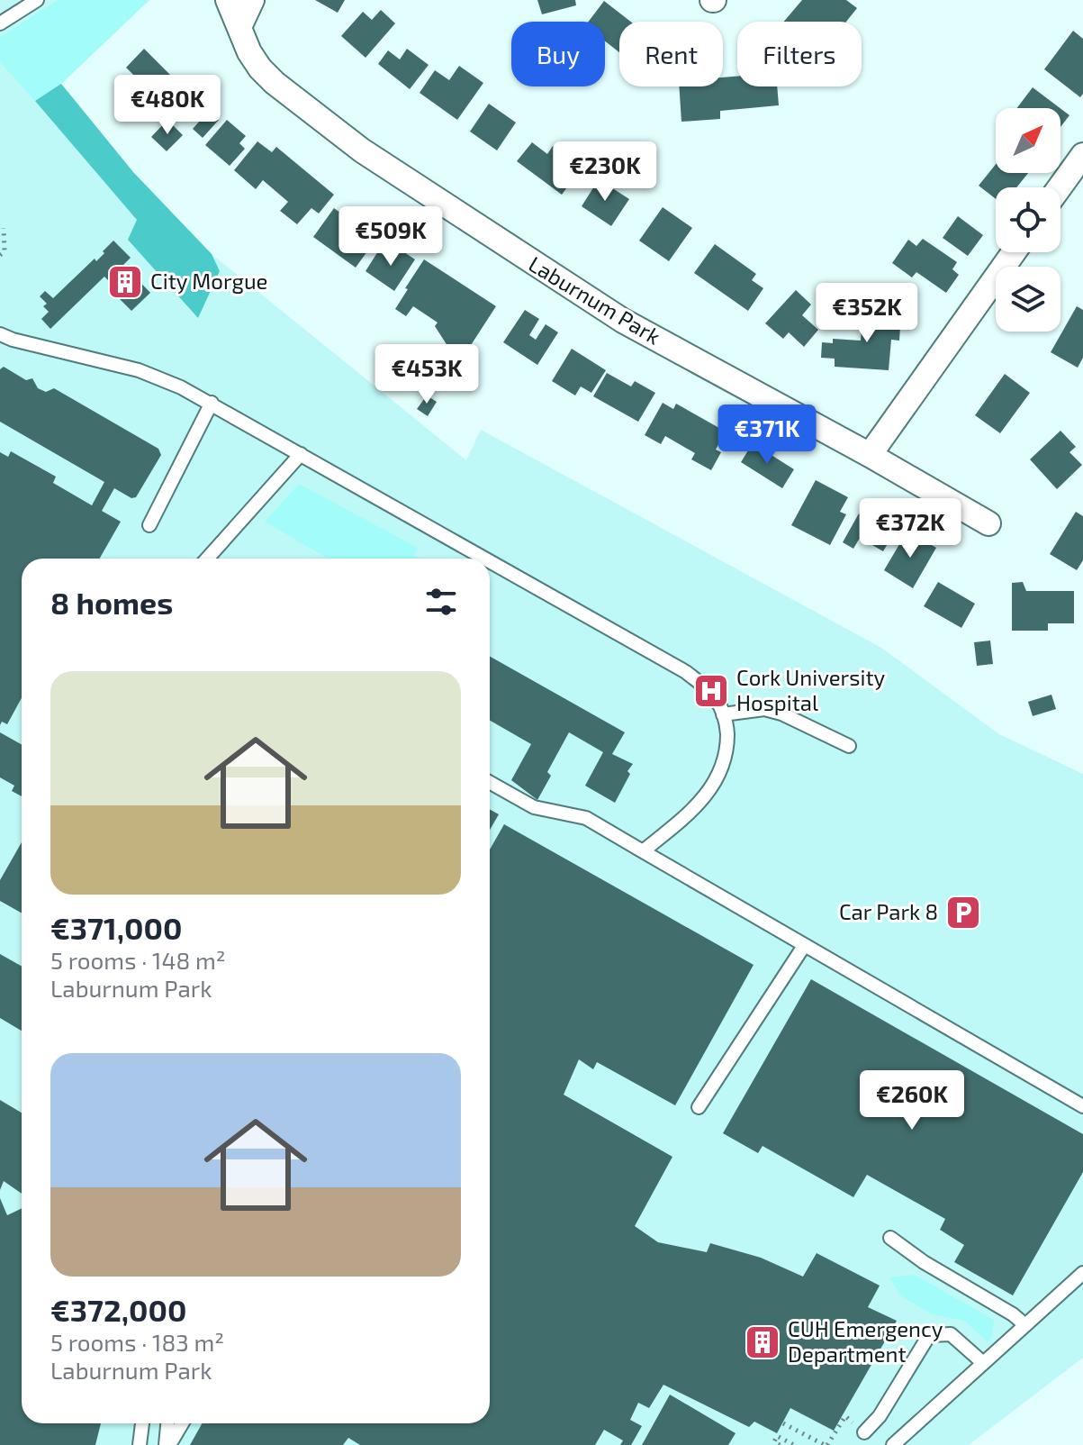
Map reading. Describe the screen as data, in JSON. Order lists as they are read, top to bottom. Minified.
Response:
{"streets":{"street":["Laburnum Park"]},"places":{"building":["City Morgue","CUH Emergency Department"],"hospital":["Cork University Hospital"],"parking":["Car Park 8"]},"north":"top right","page":{"chip":["Buy","Rent","Filters"],"price":["€480K","€230K","€509K","€352K","€453K","€371K","€372K","€260K"],"heading":"8 homes","list":[{"name":"€371,000","note":"5 rooms · 148 m² · Laburnum Park"},{"name":"€372,000","note":"5 rooms · 183 m² · Laburnum Park"}]}}
